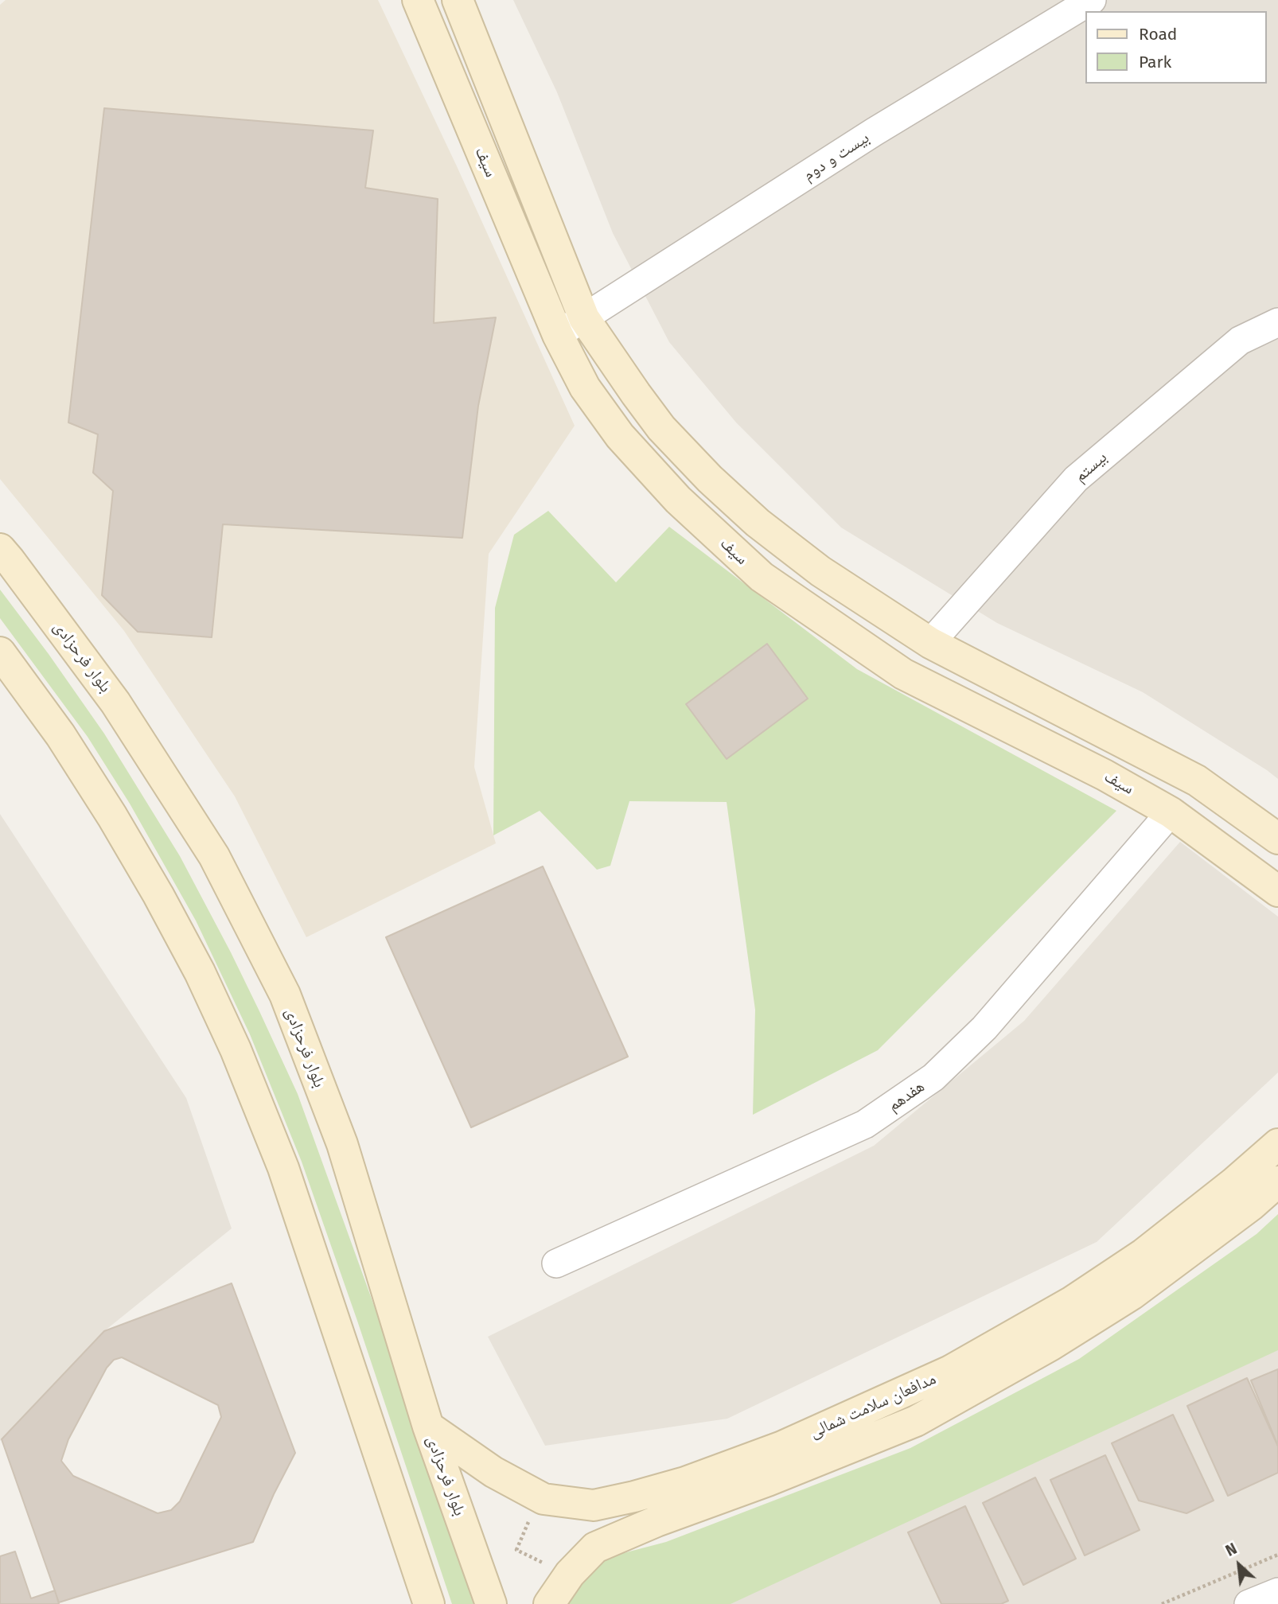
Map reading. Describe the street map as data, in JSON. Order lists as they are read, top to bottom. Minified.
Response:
{"streets":{"street":["بیست و دوم","سیف","بیستم","بلوار فرحزادی","هفدهم","مدافعان سلامت شمالی"]},"crossings":[["بیست و دوم","سیف"],["سیف","بیستم"],["سیف","هفدهم"],["بلوار فرحزادی","مدافعان سلامت شمالی"]],"legend":["Road","Park"],"north":"top left"}
